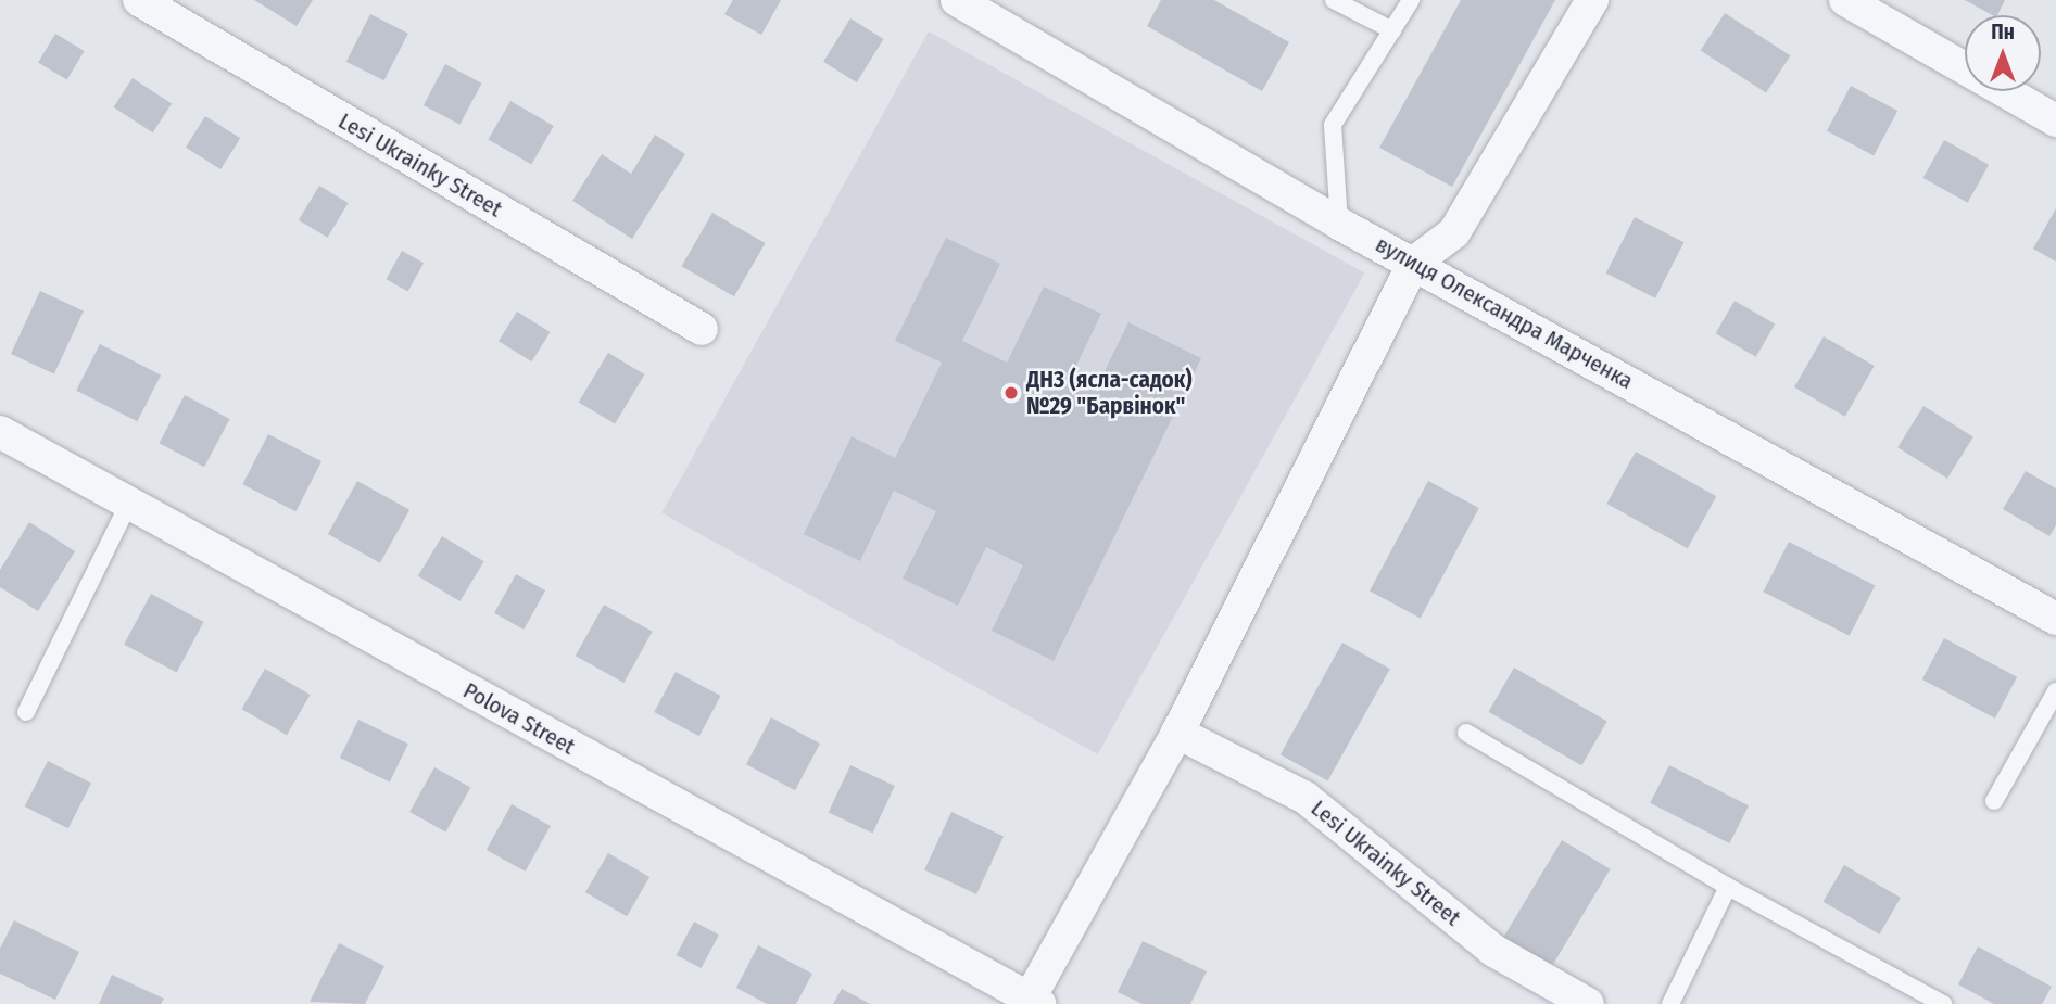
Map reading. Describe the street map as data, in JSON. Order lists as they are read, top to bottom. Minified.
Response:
{"streets":{"street":["Lesi Ukrainky Street","вулиця Олександра Марченка","Polova Street"]},"places":["ДНЗ (ясла-садок) №29 \"Барвінок\""],"north":"top"}
